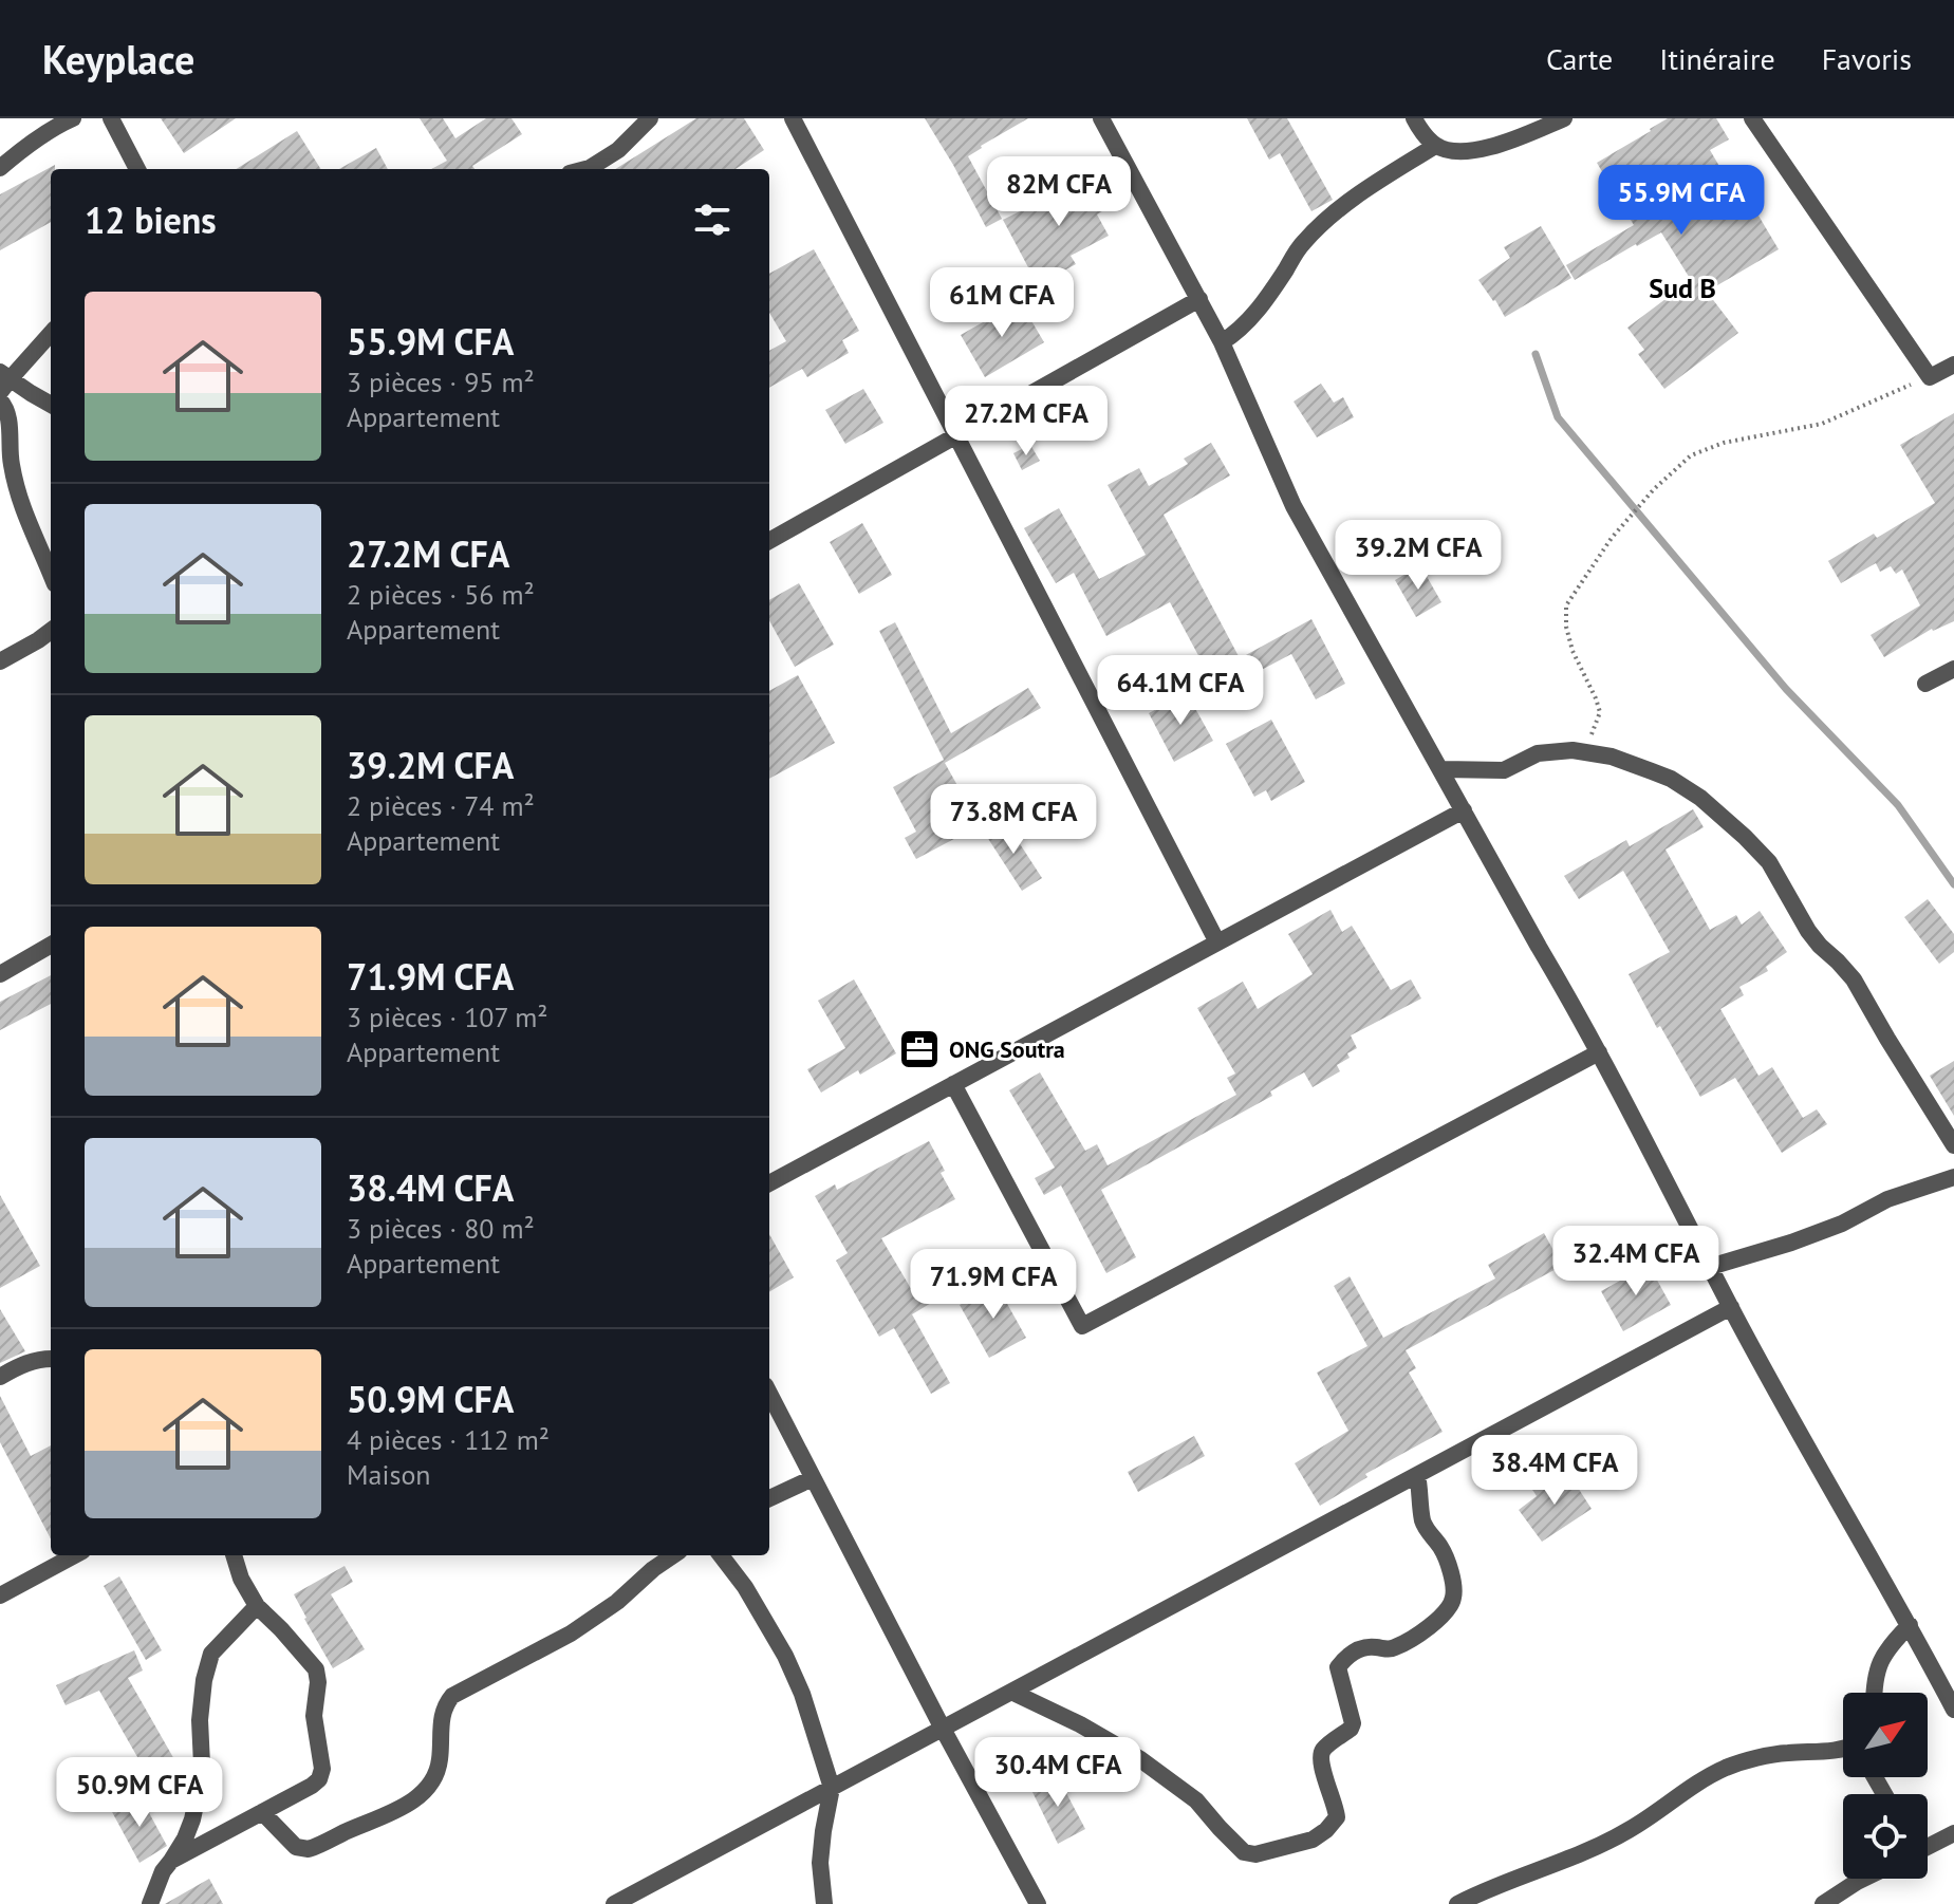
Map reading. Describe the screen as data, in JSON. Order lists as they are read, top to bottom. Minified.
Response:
{"districts":["Sud B"],"places":{"office":["ONG Soutra"]},"north":"top right","page":{"header":"Keyplace","nav":["Carte","Itinéraire","Favoris"],"price":["82M CFA","55.9M CFA","61M CFA","27.2M CFA","39.2M CFA","64.1M CFA","73.8M CFA","32.4M CFA","71.9M CFA","38.4M CFA","30.4M CFA","50.9M CFA"],"heading":"12 biens","list":[{"name":"55.9M CFA","note":"3 pièces · 95 m² · Appartement"},{"name":"27.2M CFA","note":"2 pièces · 56 m² · Appartement"},{"name":"39.2M CFA","note":"2 pièces · 74 m² · Appartement"},{"name":"71.9M CFA","note":"3 pièces · 107 m² · Appartement"},{"name":"38.4M CFA","note":"3 pièces · 80 m² · Appartement"},{"name":"50.9M CFA","note":"4 pièces · 112 m² · Maison"}]}}
